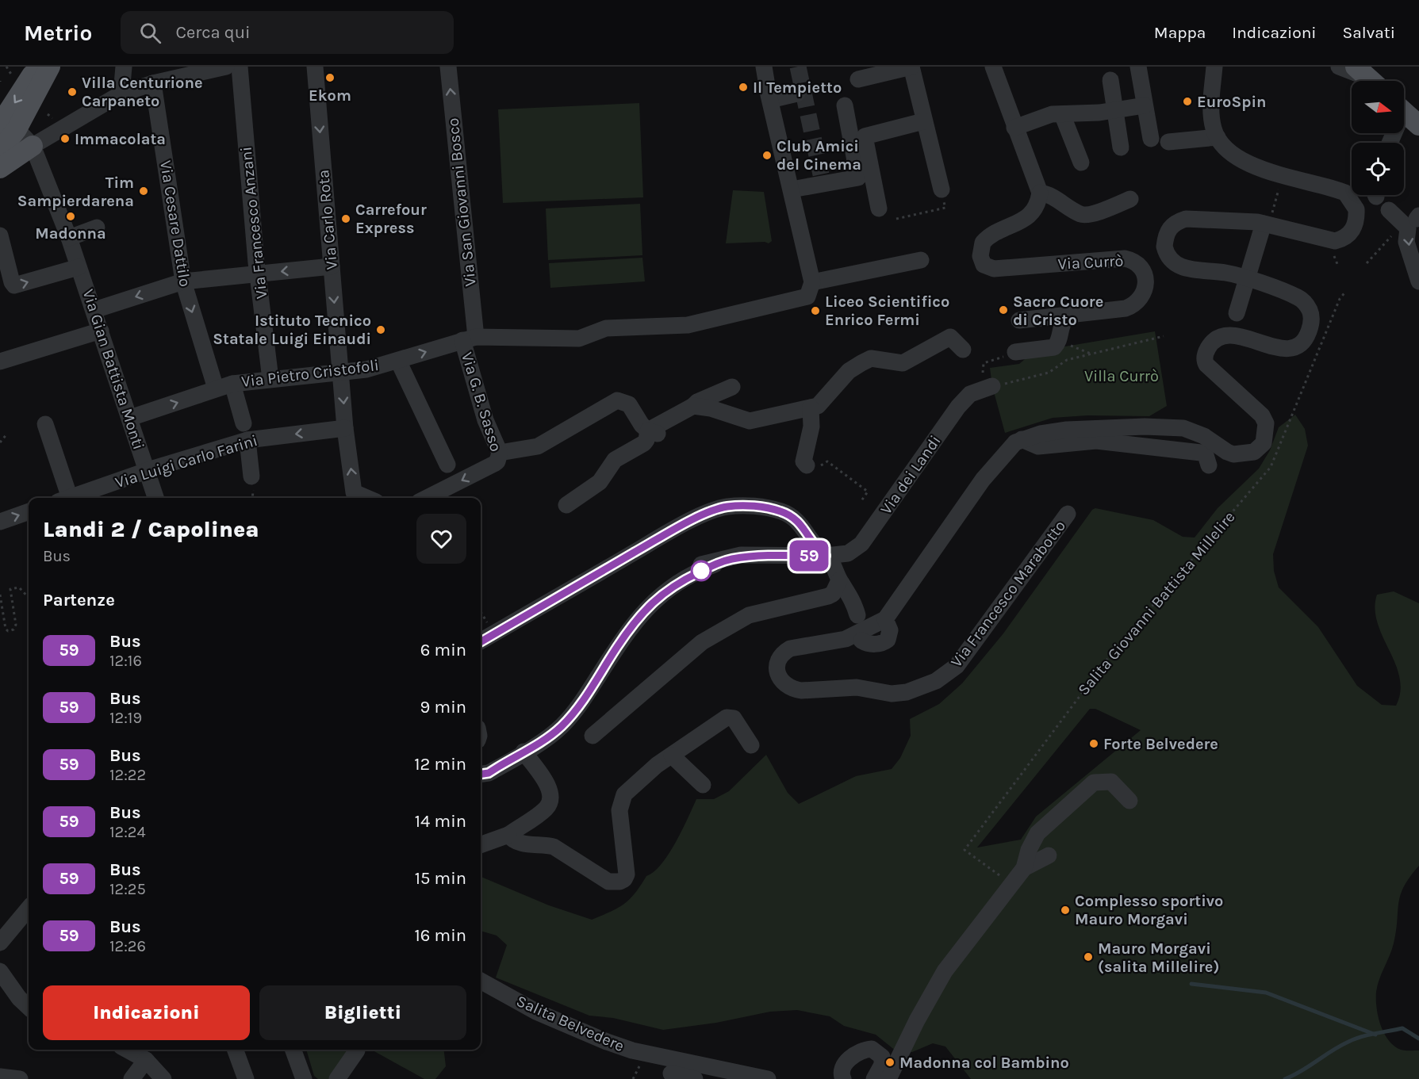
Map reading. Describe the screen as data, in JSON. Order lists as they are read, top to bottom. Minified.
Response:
{"streets":{"street":["Via San Giovanni Bosco","Via Carlo Rota","Via Francesco Anzani","Via Cesare Dattilo","Via Currò","Via Gian Battista Monti","Via Pietro Cristofoli","Via G. B. Sasso","Via Luigi Carlo Farini","Via dei Landi","Via Francesco Marabotto","Salita Belvedere"],"path":["Salita Giovanni Battista Millelire"]},"crossings":[["Via San Giovanni Bosco","Via Pietro Cristofoli"],["Via San Giovanni Bosco","Via G. B. Sasso"],["Via Carlo Rota","Via Pietro Cristofoli"],["Via Francesco Anzani","Via Pietro Cristofoli"],["Via Cesare Dattilo","Via Pietro Cristofoli"],["Via Gian Battista Monti","Via Pietro Cristofoli"],["Via Gian Battista Monti","Via Luigi Carlo Farini"],["Via Pietro Cristofoli","Via G. B. Sasso"]],"one_way":["Via San Giovanni Bosco","Via Carlo Rota","Via Cesare Dattilo"],"parks":["Villa Currò"],"places":["Ekom","Il Tempietto","Villa Centurione Carpaneto","EuroSpin","Immacolata","Club Amici del Cinema","Tim Sampierdarena","Madonna","Carrefour Express","Sacro Cuore di Cristo","Liceo Scientifico Enrico Fermi","Istituto Tecnico Statale Luigi Einaudi","Forte Belvedere","Complesso sportivo Mauro Morgavi","Mauro Morgavi (salita Millelire)","Madonna col Bambino"],"lines":["bus line 59"],"north":"right","page":{"header":"Metrio","search":"Cerca qui","nav":["Mappa","Indicazioni","Salvati"],"on_map":"59","heading":[["Landi 2 / Capolinea","Bus"],"Partenze"],"list":[{"mark":"59","name":"Bus","note":"12:16","value":"6 min"},{"mark":"59","name":"Bus","note":"12:19","value":"9 min"},{"mark":"59","name":"Bus","note":"12:22","value":"12 min"},{"mark":"59","name":"Bus","note":"12:24","value":"14 min"},{"mark":"59","name":"Bus","note":"12:25","value":"15 min"},{"mark":"59","name":"Bus","note":"12:26","value":"16 min"}],"buttons":["Indicazioni","Biglietti"]}}
